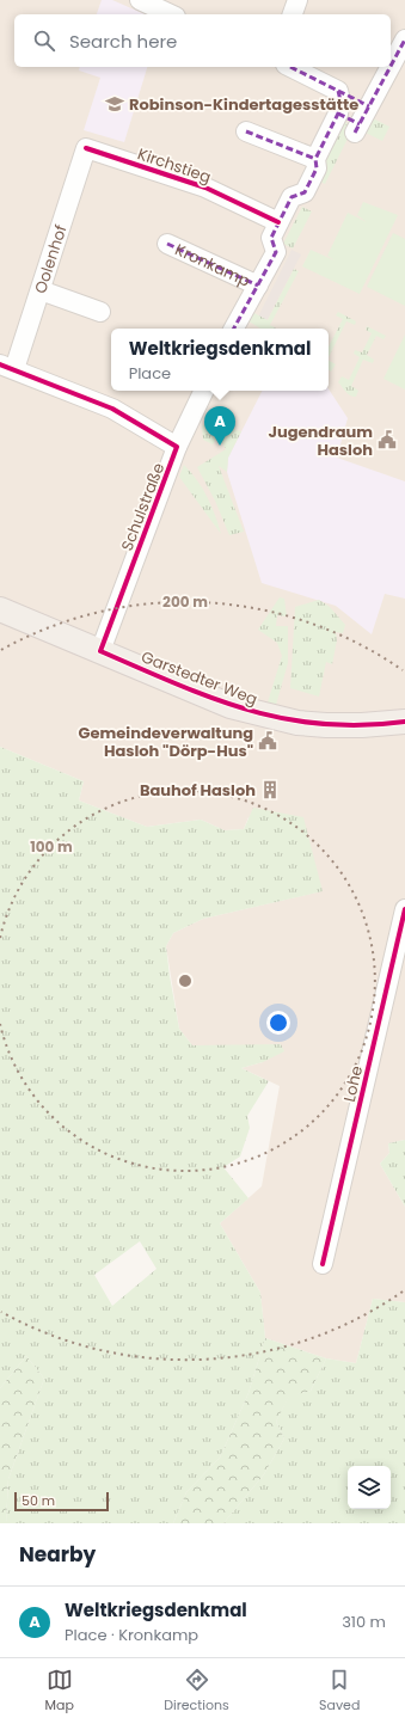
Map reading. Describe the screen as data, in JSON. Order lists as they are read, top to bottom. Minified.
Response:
{"streets":{"main road":["Garstedter Weg"],"street":["Kirchstieg","Oolenhof","Kronkamp","Schulstraße","Lohe"]},"crossings":[["Kirchstieg","Oolenhof"],["Kirchstieg","Kronkamp"],["Oolenhof","Schulstraße"],["Schulstraße","Garstedter Weg"]],"places":{"school or university":["Robinson-Kindertagesstätte"],"public building":["Jugendraum Hasloh","Gemeindeverwaltung Hasloh \"Dörp-Hus\""],"building":["Bauhof Hasloh"]},"scale_bar":"50 m","page":{"search":"Search here","popup":["Weltkriegsdenkmal","Place"],"pins":"A","scale":"50 m","heading":"Nearby","list":[{"mark":"A","name":"Weltkriegsdenkmal","note":"Place · Kronkamp","value":"310 m"}],"nav":["Map","Directions","Saved"]},"rings":["200 m","100 m"]}
